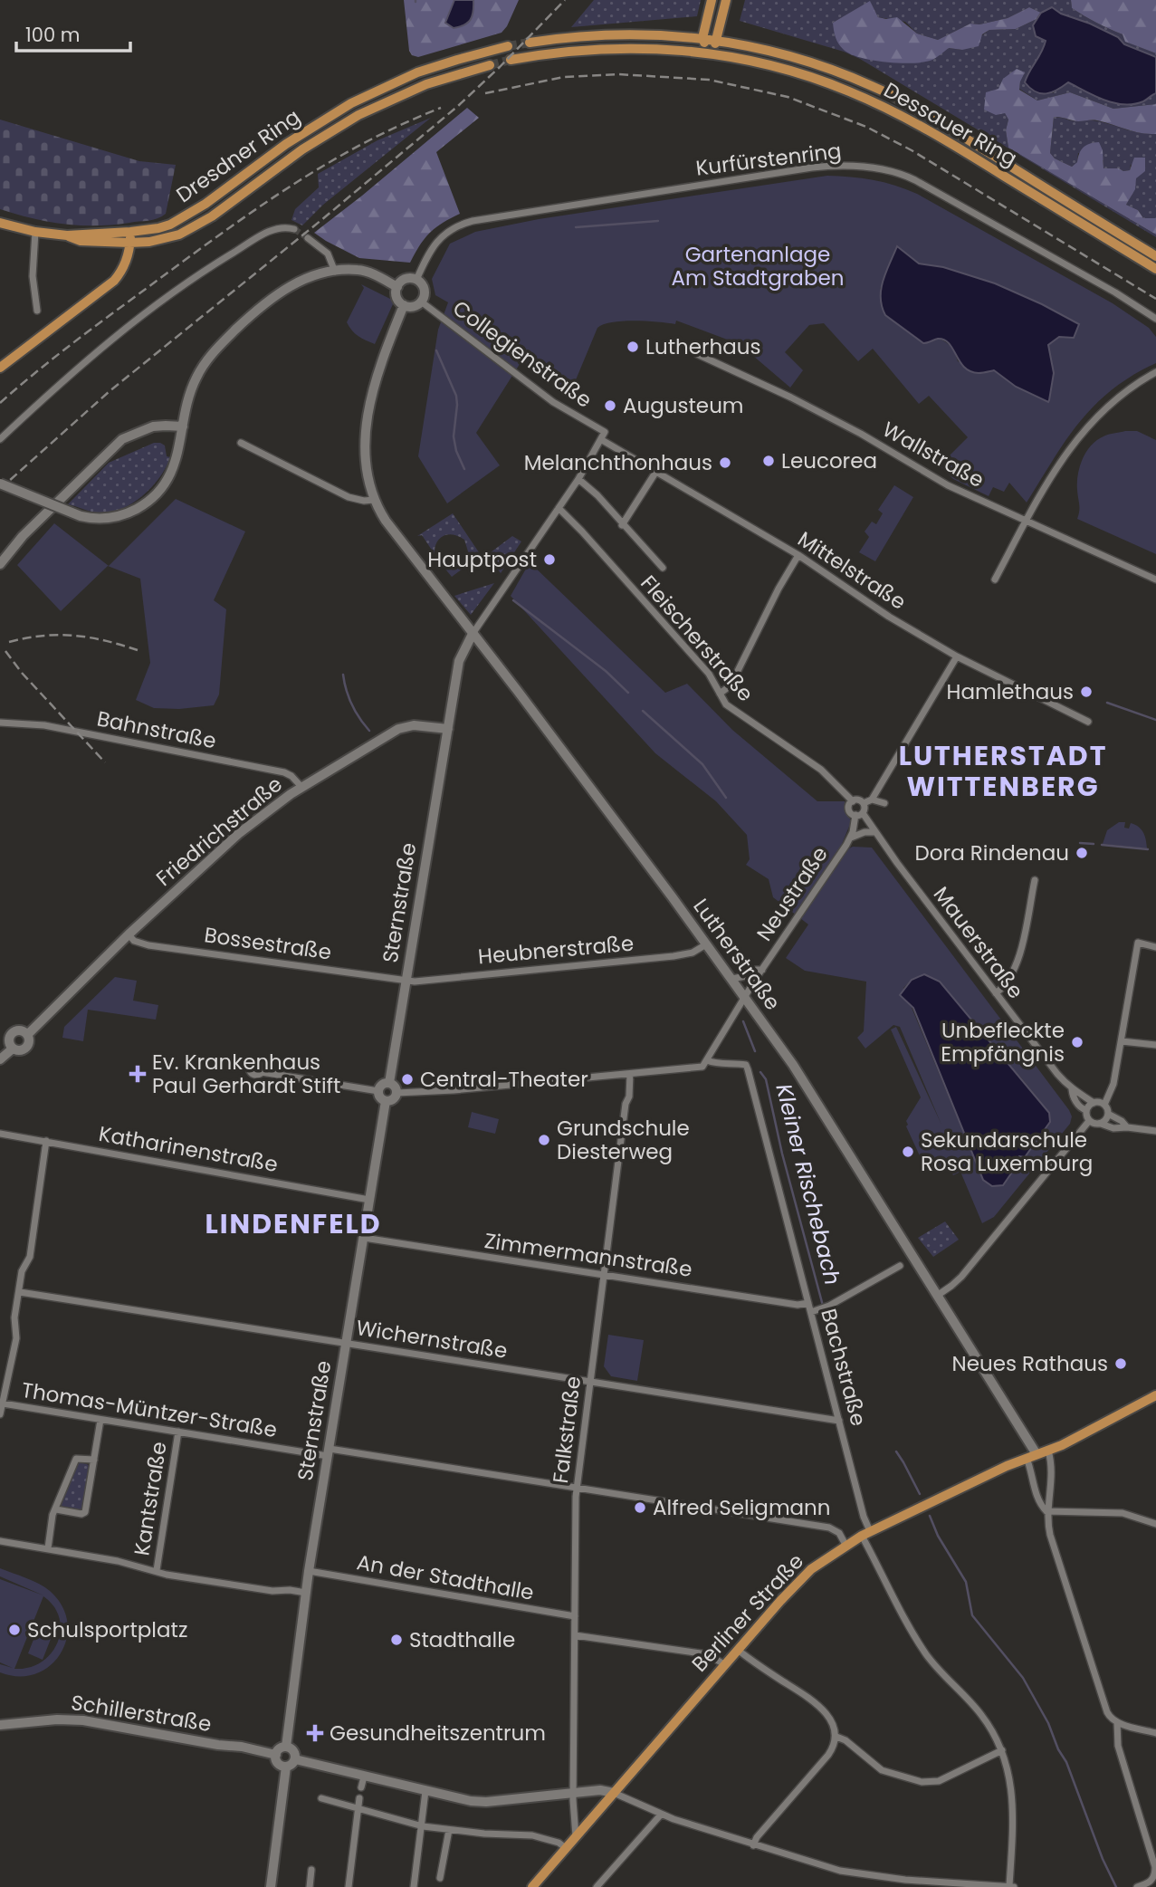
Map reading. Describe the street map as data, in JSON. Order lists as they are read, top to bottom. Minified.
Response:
{"streets":{"main road":["Dessauer Ring","Dresdner Ring","Berliner Straße"],"street":["Kurfürstenring","Collegienstraße","Wallstraße","Mittelstraße","Fleischerstraße","Bahnstraße","Friedrichstraße","Neustraße","Sternstraße","Mauerstraße","Bossestraße","Heubnerstraße","Lutherstraße","Katharinenstraße","Zimmermannstraße","Wichernstraße","Bachstraße","Thomas-Müntzer-Straße","Falkstraße","Kantstraße","An der Stadthalle","Schillerstraße"]},"crossings":[["Kurfürstenring","Collegienstraße"],["Kurfürstenring","Lutherstraße"],["Collegienstraße","Mittelstraße"],["Collegienstraße","Lutherstraße"],["Fleischerstraße","Neustraße"],["Fleischerstraße","Mauerstraße"],["Bahnstraße","Friedrichstraße"],["Friedrichstraße","Sternstraße"],["Friedrichstraße","Bossestraße"],["Neustraße","Mauerstraße"],["Neustraße","Lutherstraße"],["Neustraße","Bachstraße"],["Sternstraße","Bossestraße"],["Sternstraße","Heubnerstraße"],["Sternstraße","Katharinenstraße"],["Sternstraße","Zimmermannstraße"],["Sternstraße","Wichernstraße"],["Sternstraße","Thomas-Müntzer-Straße"],["Sternstraße","An der Stadthalle"],["Sternstraße","Schillerstraße"],["Bossestraße","Heubnerstraße"],["Heubnerstraße","Lutherstraße"],["Lutherstraße","Berliner Straße"],["Zimmermannstraße","Bachstraße"],["Zimmermannstraße","Falkstraße"],["Wichernstraße","Bachstraße"],["Wichernstraße","Falkstraße"],["Bachstraße","Berliner Straße"],["Thomas-Müntzer-Straße","Falkstraße"],["Thomas-Müntzer-Straße","Kantstraße"],["Thomas-Müntzer-Straße","Berliner Straße"],["Falkstraße","An der Stadthalle"]],"districts":["LUTHERSTADT WITTENBERG","LINDENFELD"],"water":["Kleiner Rischebach"],"parks":["Gartenanlage Am Stadtgraben"],"places":{"other":["Lutherhaus","Augusteum","Leucorea","Melanchthonhaus","Hauptpost","Hamlethaus","Dora Rindenau","Unbefleckte Empfängnis","Central-Theater","Grundschule Diesterweg","Sekundarschule Rosa Luxemburg","Neues Rathaus","Alfred Seligmann","Schulsportplatz","Stadthalle"],"health":["Ev. Krankenhaus Paul Gerhardt Stift","Gesundheitszentrum"]},"scale_bar":"100 m"}
